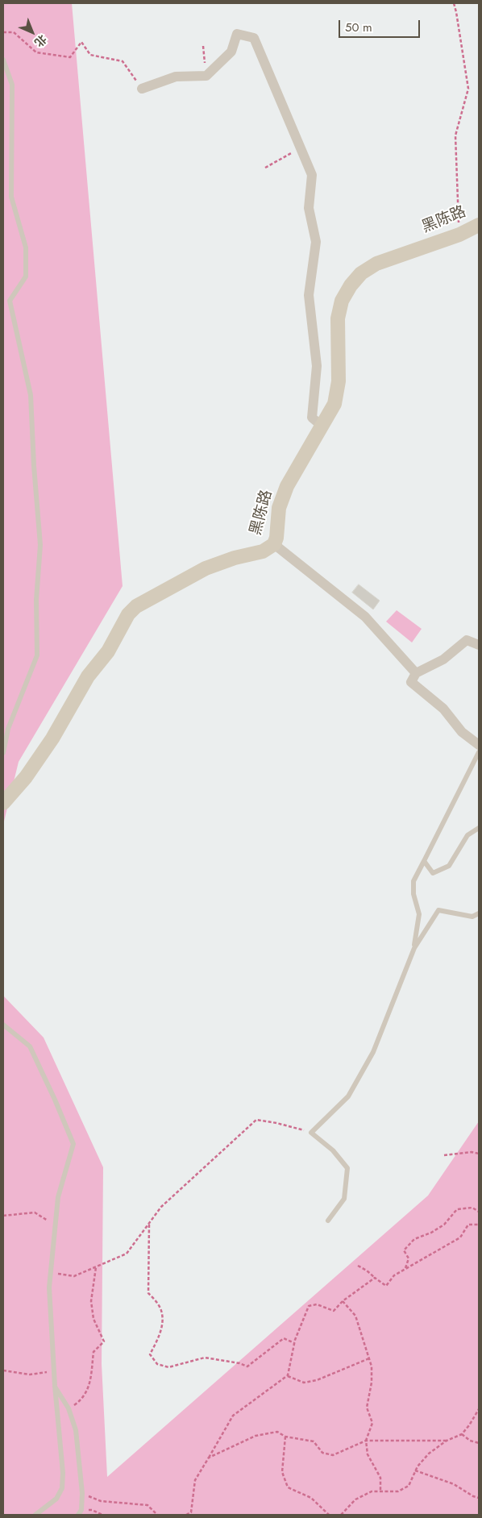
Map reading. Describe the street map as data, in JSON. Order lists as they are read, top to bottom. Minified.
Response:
{"streets":{"street":["黑陈路"]},"scale_bar":"50 m","north":"bottom right"}
